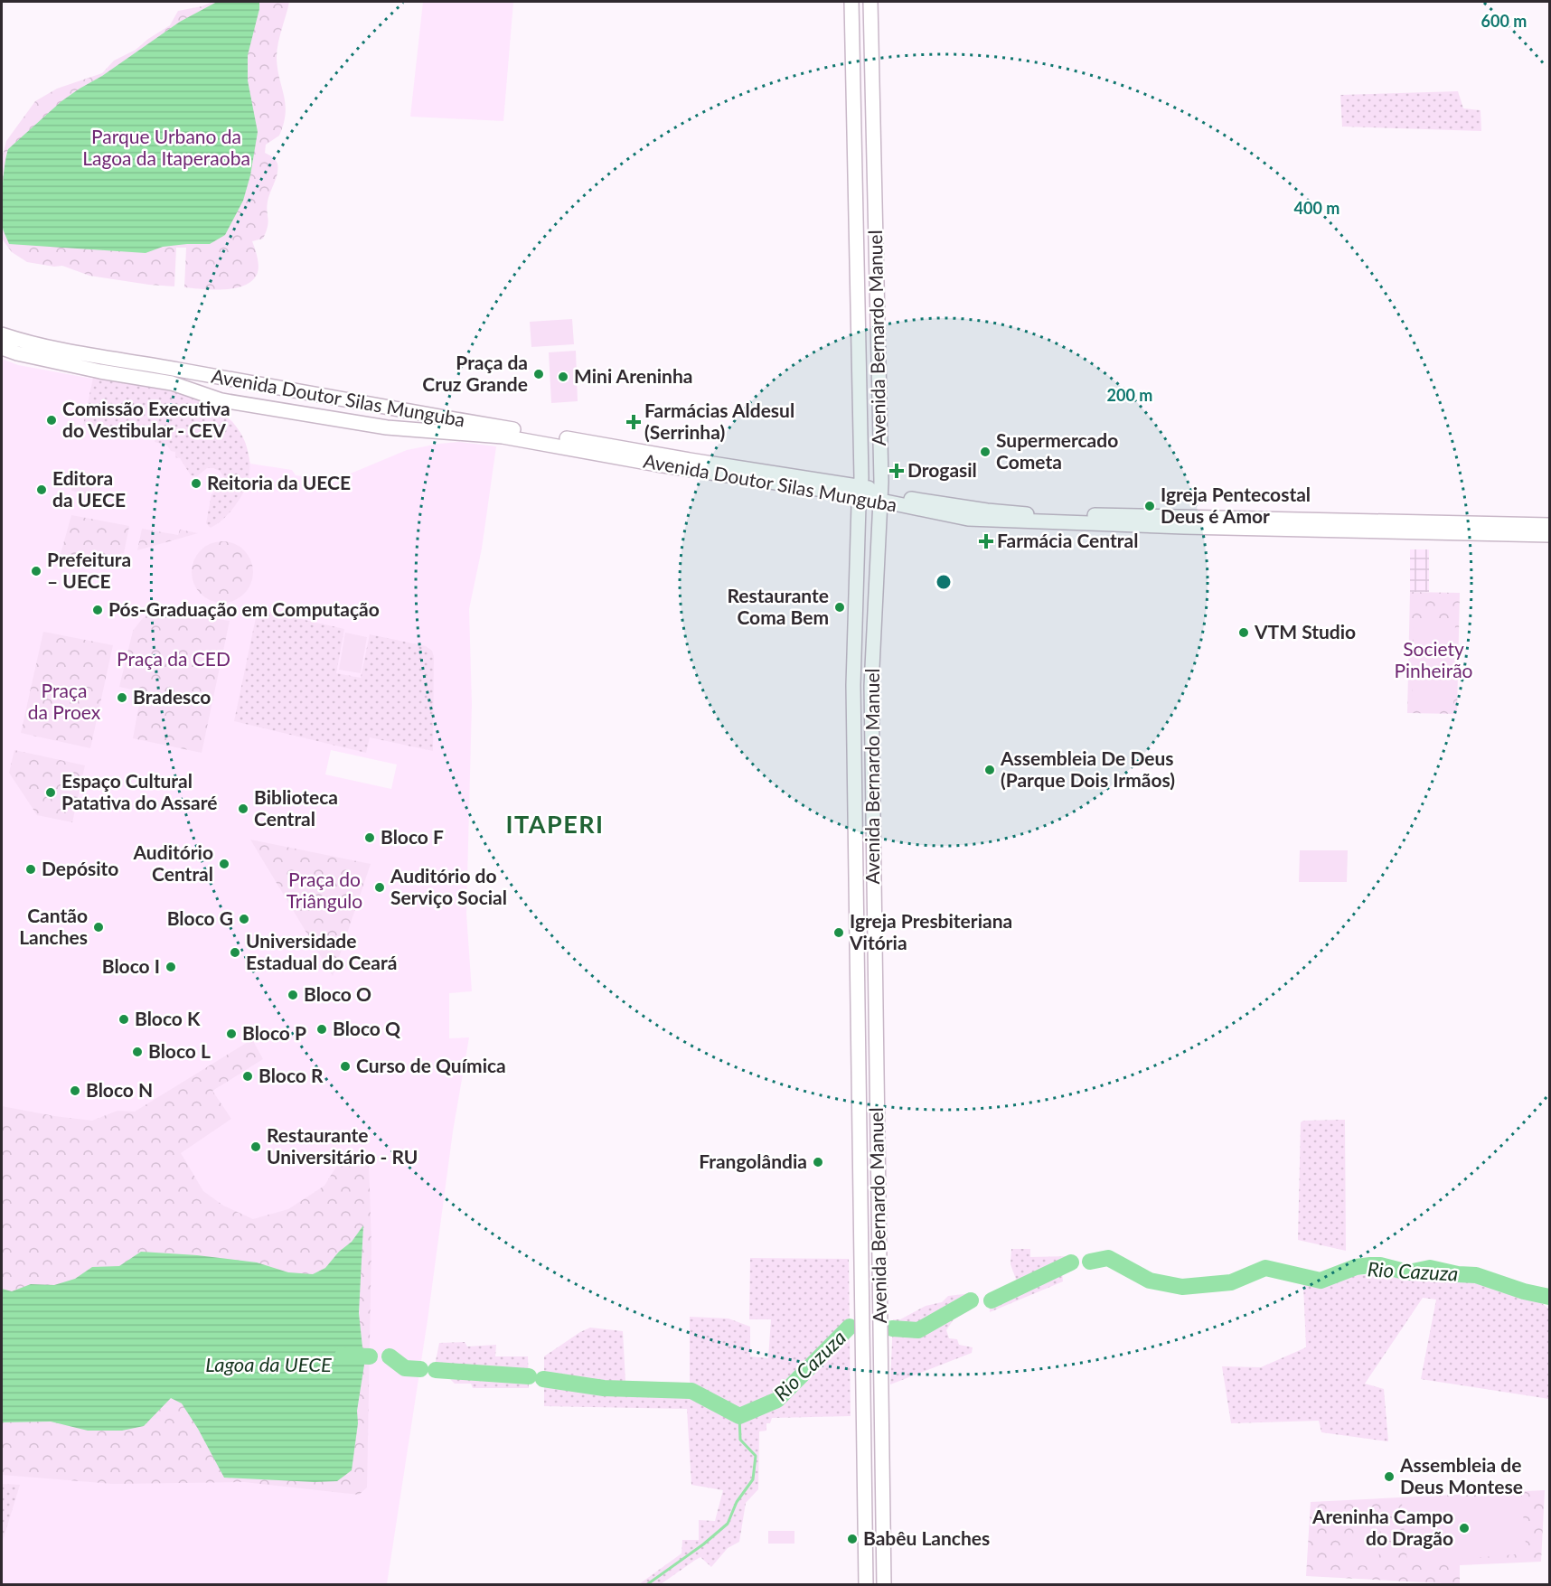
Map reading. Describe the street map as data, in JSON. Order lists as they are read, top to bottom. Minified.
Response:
{"streets":{"main road":["Avenida Bernardo Manuel","Avenida Doutor Silas Munguba"]},"crossings":[["Avenida Bernardo Manuel","Avenida Doutor Silas Munguba"]],"districts":["ITAPERI"],"water":["Rio Cazuza","Lagoa da UECE"],"parks":["Parque Urbano da Lagoa da Itaperaoba","Society Pinheirão","Praça da CED","Praça da Proex","Praça do Triângulo"],"places":{"other":["Praça da Cruz Grande","Mini Areninha","Comissão Executiva do Vestibular - CEV","Supermercado Cometa","Reitoria da UECE","Editora da UECE","Igreja Pentecostal Deus é Amor","Prefeitura – UECE","Restaurante Coma Bem","Pós-Graduação em Computação","VTM Studio","Bradesco","Assembleia De Deus (Parque Dois Irmãos)","Espaço Cultural Patativa do Assaré","Biblioteca Central","Bloco F","Auditório Central","Depósito","Auditório do Serviço Social","Bloco G","Cantão Lanches","Igreja Presbiteriana Vitória","Universidade Estadual do Ceará","Bloco I","Bloco O","Bloco K","Bloco Q","Bloco P","Bloco L","Curso de Química","Bloco R","Bloco N","Restaurante Universitário - RU","Frangolândia","Assembleia de Deus Montese","Areninha Campo do Dragão","Babêu Lanches"],"health":["Farmácias Aldesul (Serrinha)","Drogasil","Farmácia Central"]},"rings":["600 m","400 m","200 m"]}
